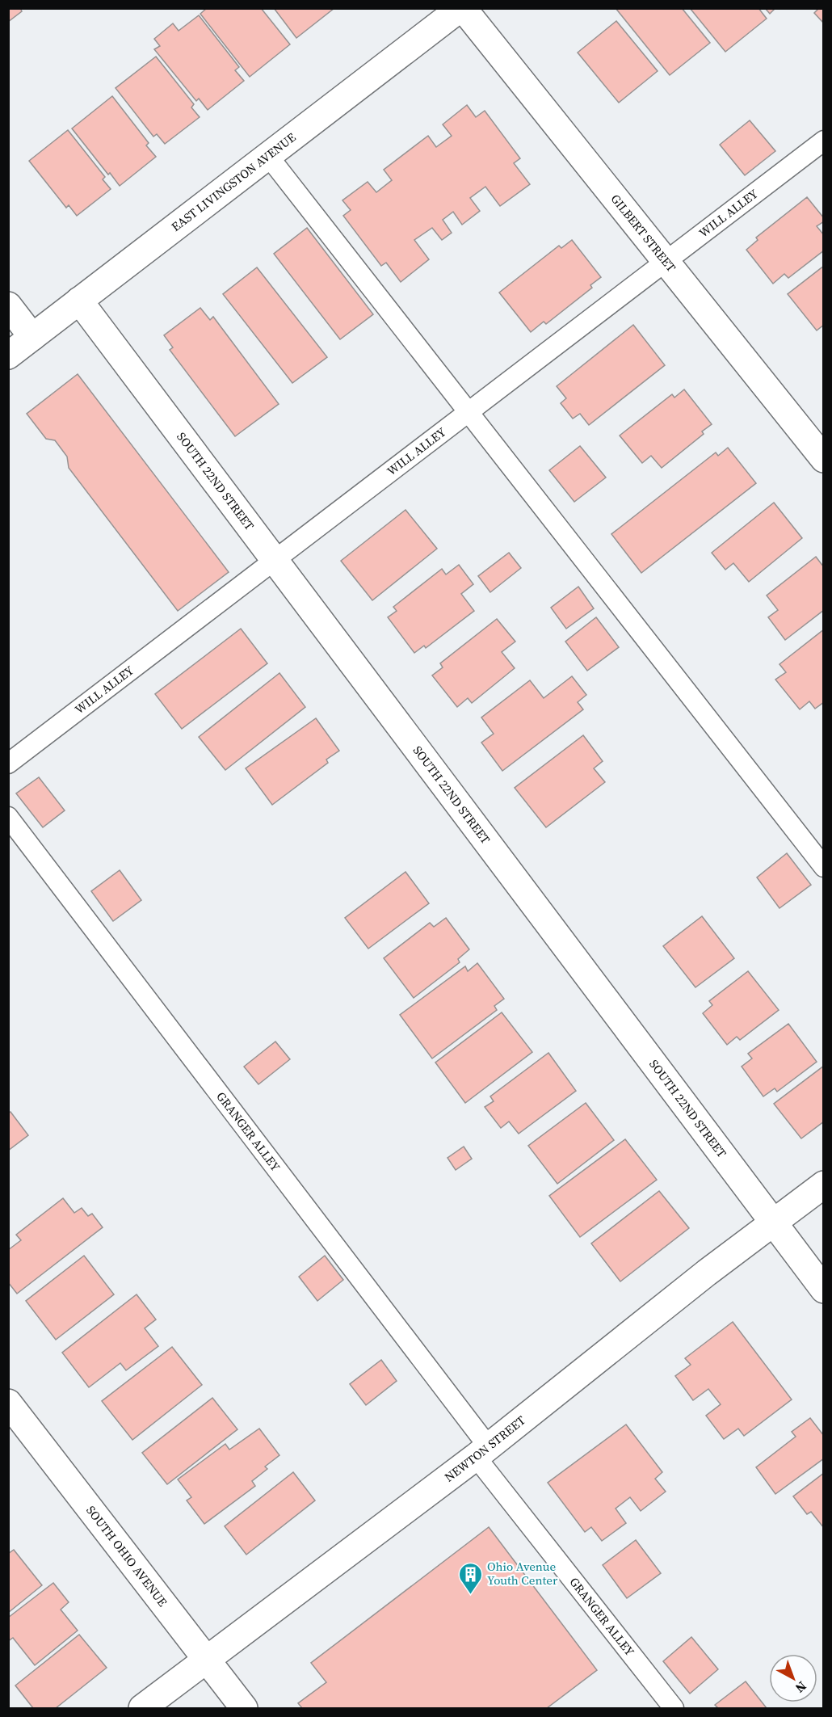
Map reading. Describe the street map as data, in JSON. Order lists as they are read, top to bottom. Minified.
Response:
{"streets":{"street":["EAST LIVINGSTON AVENUE","GILBERT STREET","SOUTH 22ND STREET","NEWTON STREET","SOUTH OHIO AVENUE"],"lane":["WILL ALLEY","GRANGER ALLEY"]},"crossings":[["EAST LIVINGSTON AVENUE","GILBERT STREET"],["EAST LIVINGSTON AVENUE","SOUTH 22ND STREET"],["WILL ALLEY","GILBERT STREET"],["WILL ALLEY","SOUTH 22ND STREET"],["SOUTH 22ND STREET","NEWTON STREET"],["GRANGER ALLEY","NEWTON STREET"],["NEWTON STREET","SOUTH OHIO AVENUE"]],"places":{"building":["Ohio Avenue Youth Center"]},"north":"bottom right"}
